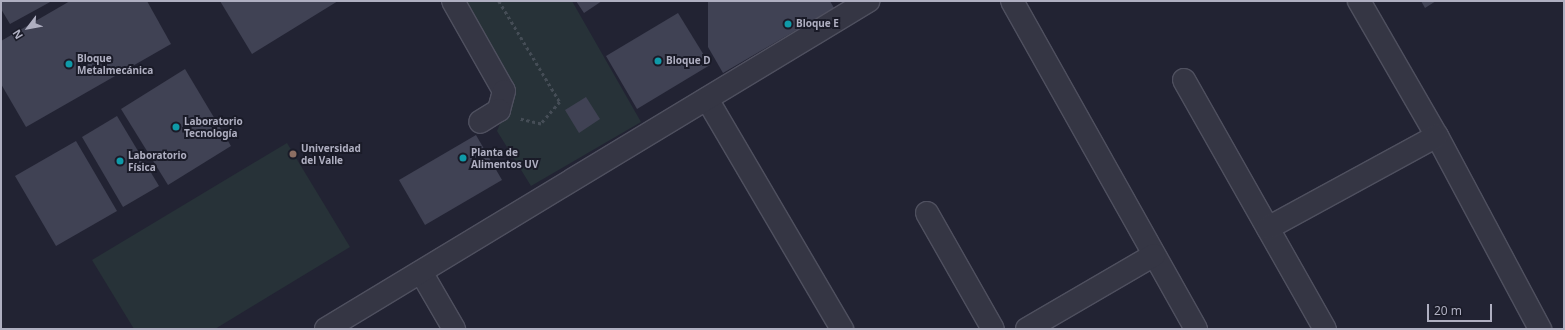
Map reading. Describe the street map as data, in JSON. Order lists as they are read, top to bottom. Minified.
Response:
{"places":["Bloque E","Bloque D","Bloque Metalmecánica","Laboratorio Tecnología","Universidad del Valle","Planta de Alimentos UV","Laboratorio Física"],"scale_bar":"20 m","north":"bottom left"}
